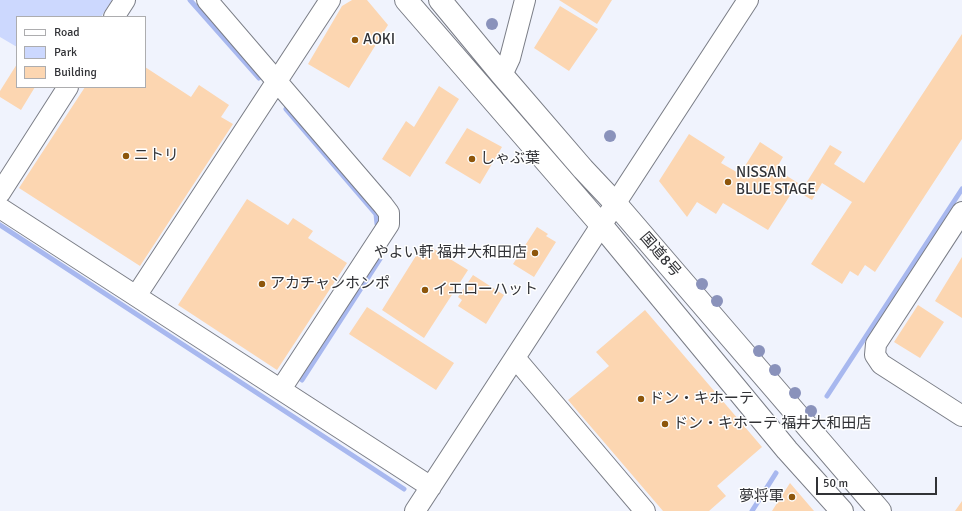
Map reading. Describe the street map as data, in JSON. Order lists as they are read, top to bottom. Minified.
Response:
{"streets":{"highway":["国道8号"]},"places":["AOKI","ニトリ","しゃぶ葉","NISSAN BLUE STAGE","やよい軒 福井大和田店","アカチャンホンポ","イエローハット","ドン・キホーテ","ドン・キホーテ 福井大和田店","夢将軍"],"legend":["Road","Park","Building"],"scale_bar":"50 m"}
